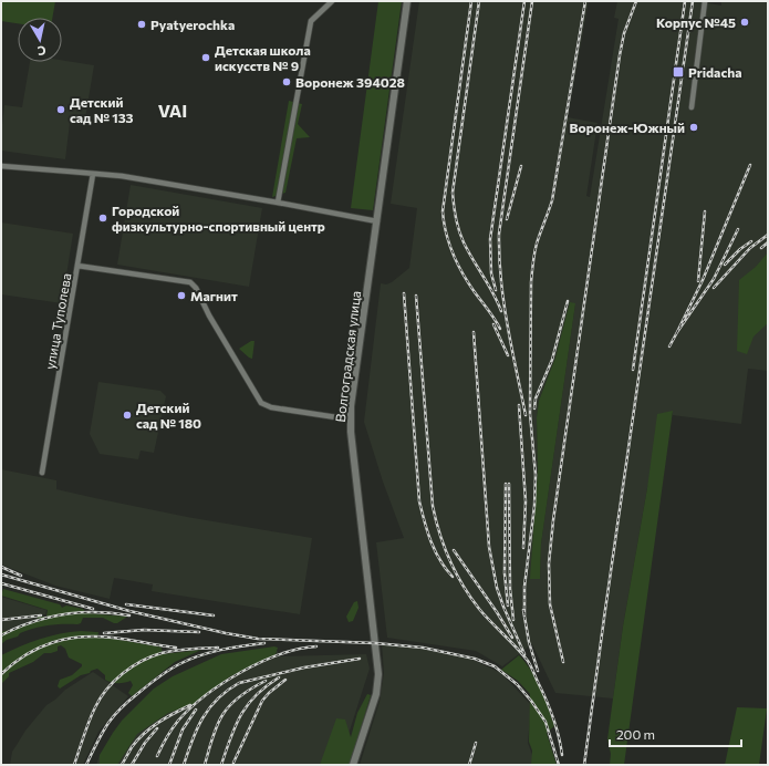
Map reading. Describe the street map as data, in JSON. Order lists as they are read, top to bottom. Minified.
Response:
{"streets":{"main road":["Волгоградская улица"],"street":["улица Туполева"]},"districts":["VAI"],"places":{"other":["Корпус №45","Pyatyerochka","Детская школа искусств № 9","Воронеж 394028","Детский сад № 133","Воронеж-Южный","Городской физкультурно-спортивный центр","Магнит","Детский сад № 180"],"transit":["Pridacha"]},"scale_bar":"200 m","north":"bottom"}
